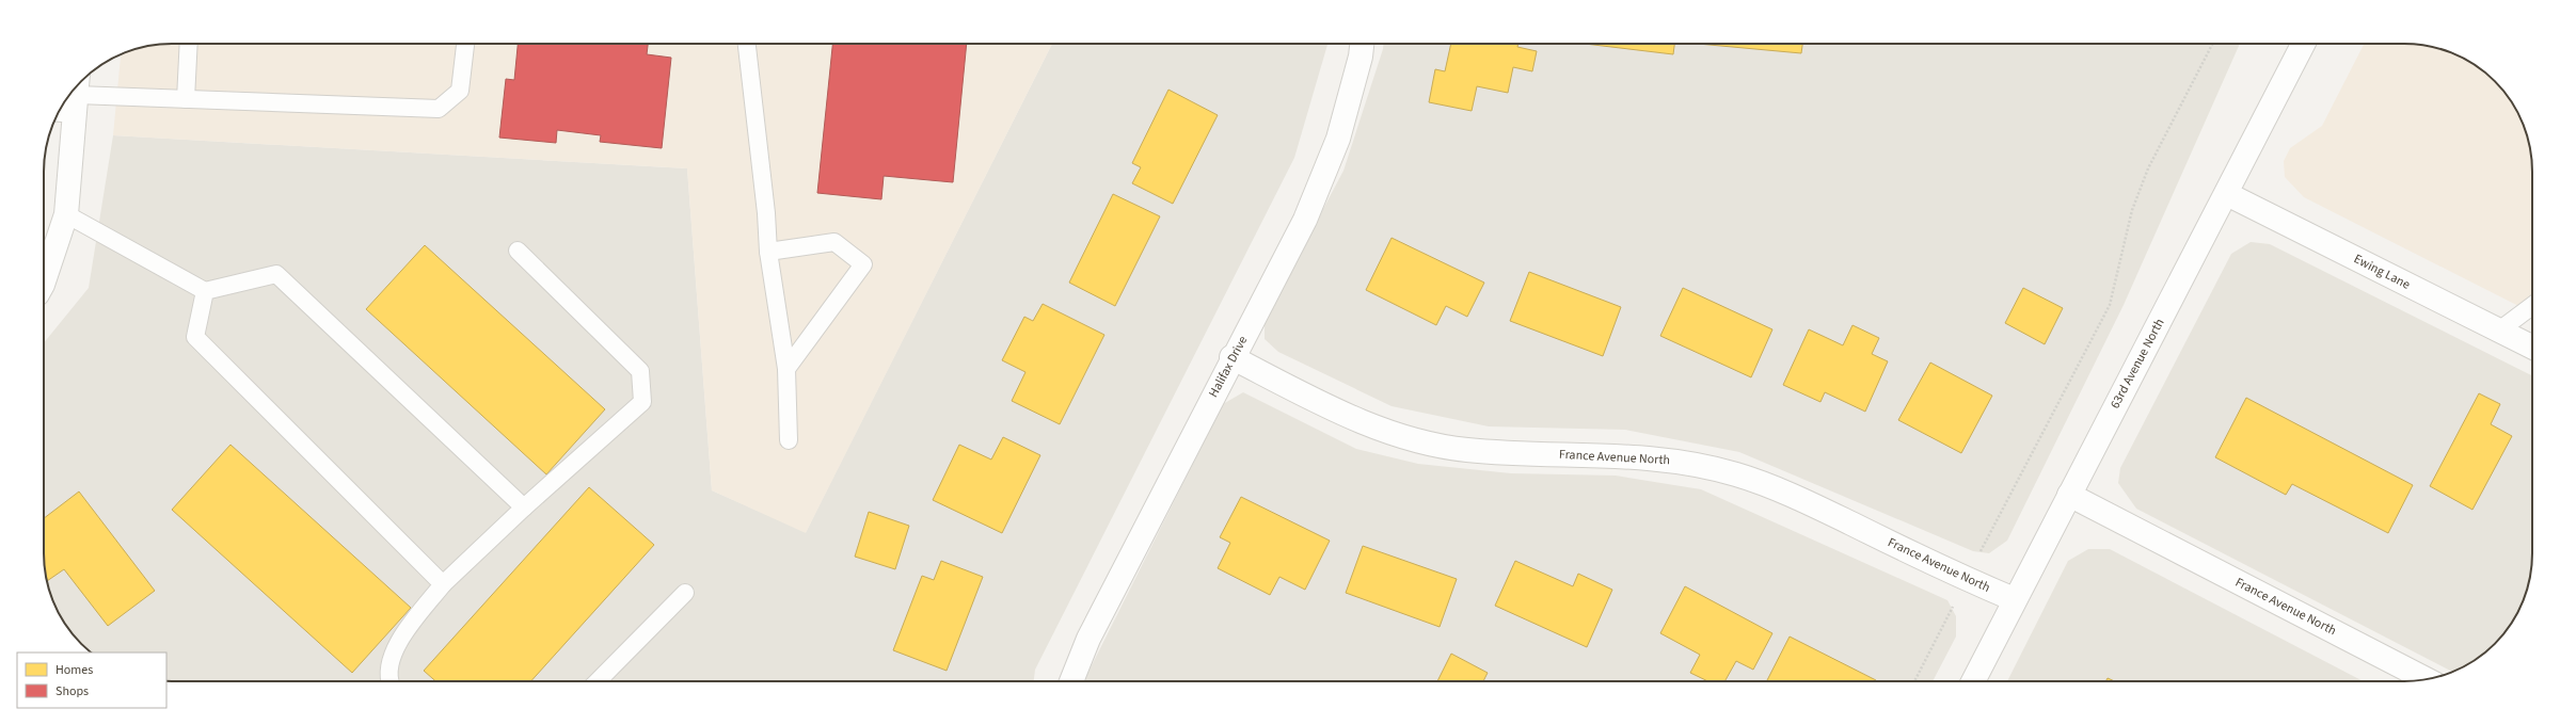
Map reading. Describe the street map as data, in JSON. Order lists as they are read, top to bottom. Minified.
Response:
{"streets":{"street":["Ewing Lane","63rd Avenue North","Halifax Drive","France Avenue North"]},"crossings":[["Ewing Lane","63rd Avenue North"],["63rd Avenue North","France Avenue North"],["Halifax Drive","France Avenue North"]],"legend":["Homes","Shops"]}
